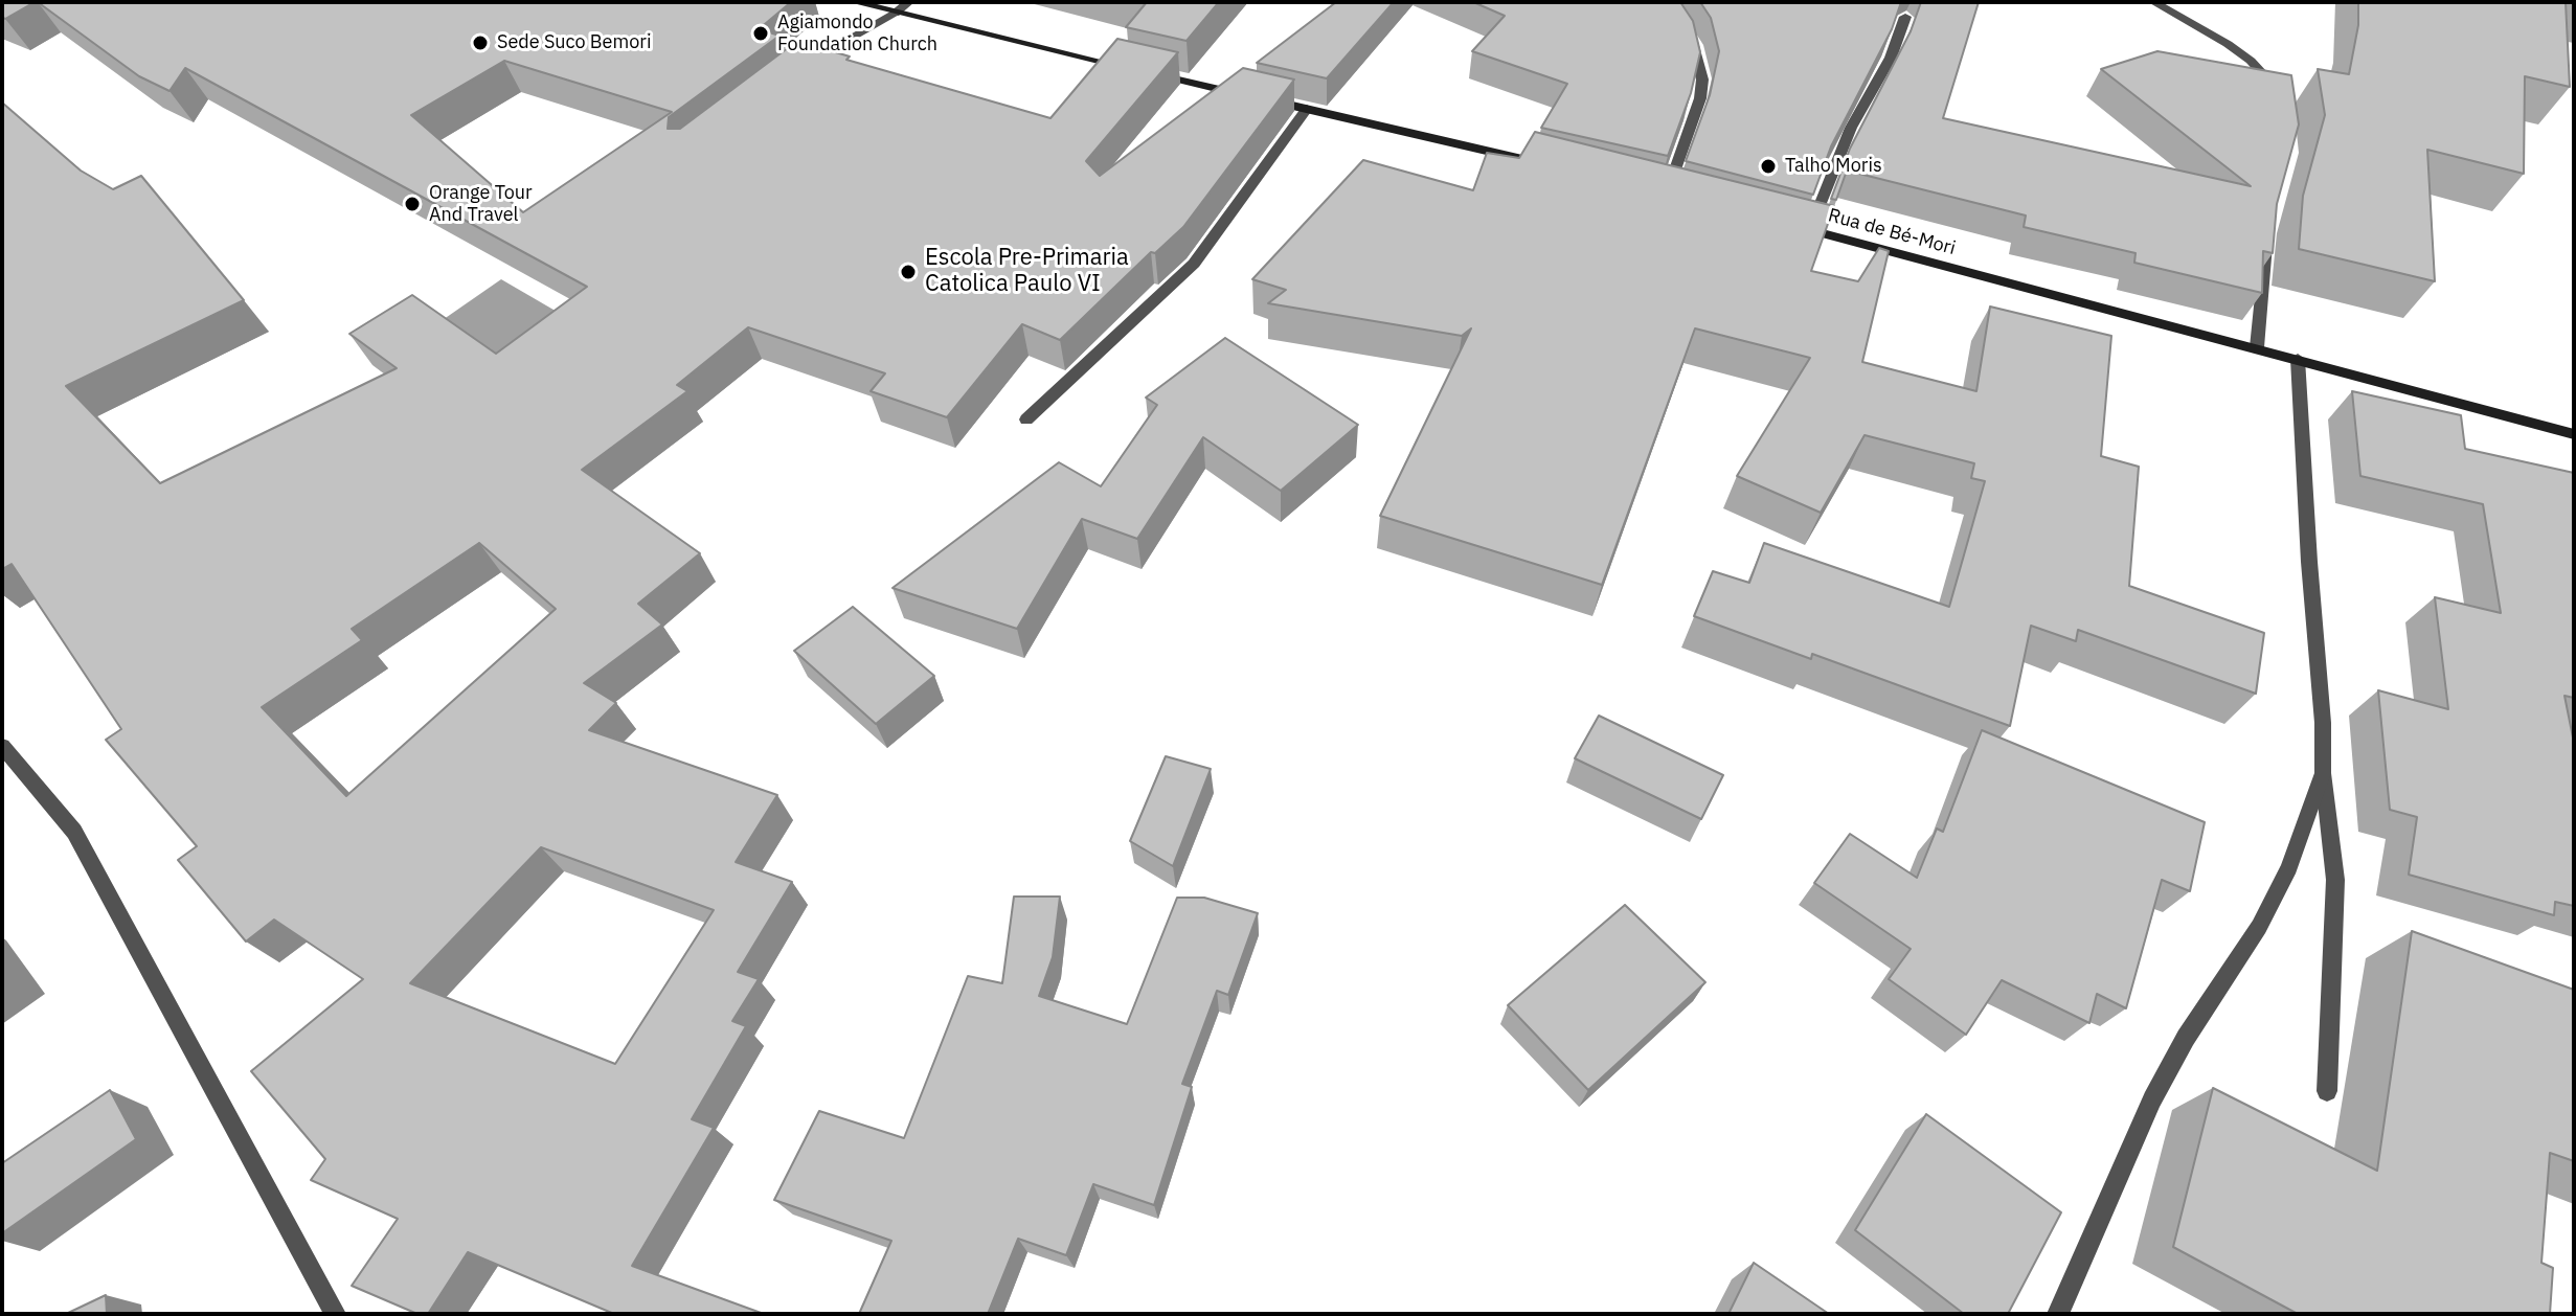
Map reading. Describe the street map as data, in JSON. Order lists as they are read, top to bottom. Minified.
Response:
{"streets":{"street":["Rua de Bé-Mori"]},"places":["Agiamondo Foundation Church","Sede Suco Bemori","Talho Moris","Orange Tour And Travel","Escola Pre-Primaria Catolica Paulo VI"]}
